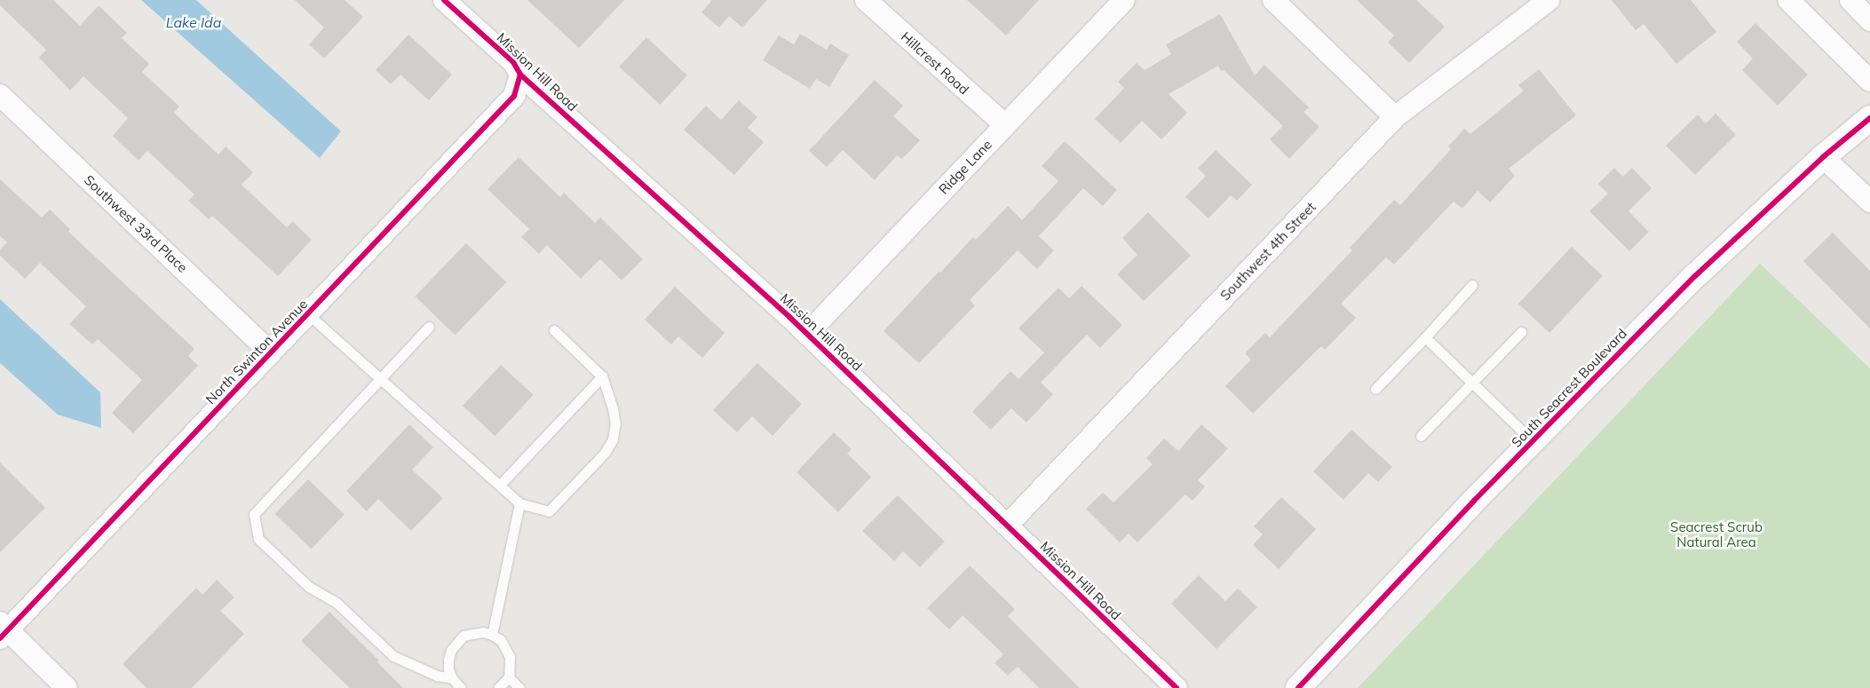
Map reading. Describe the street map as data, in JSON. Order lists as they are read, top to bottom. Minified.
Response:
{"streets":{"street":["Hillcrest Road","Mission Hill Road","Ridge Lane","Southwest 33rd Place","Southwest 4th Street","North Swinton Avenue","South Seacrest Boulevard"]},"crossings":[["Hillcrest Road","Ridge Lane"],["Mission Hill Road","Ridge Lane"],["Mission Hill Road","Southwest 4th Street"],["Mission Hill Road","North Swinton Avenue"],["Southwest 33rd Place","North Swinton Avenue"]],"water":["Lake Ida"],"parks":["Seacrest Scrub Natural Area"]}
